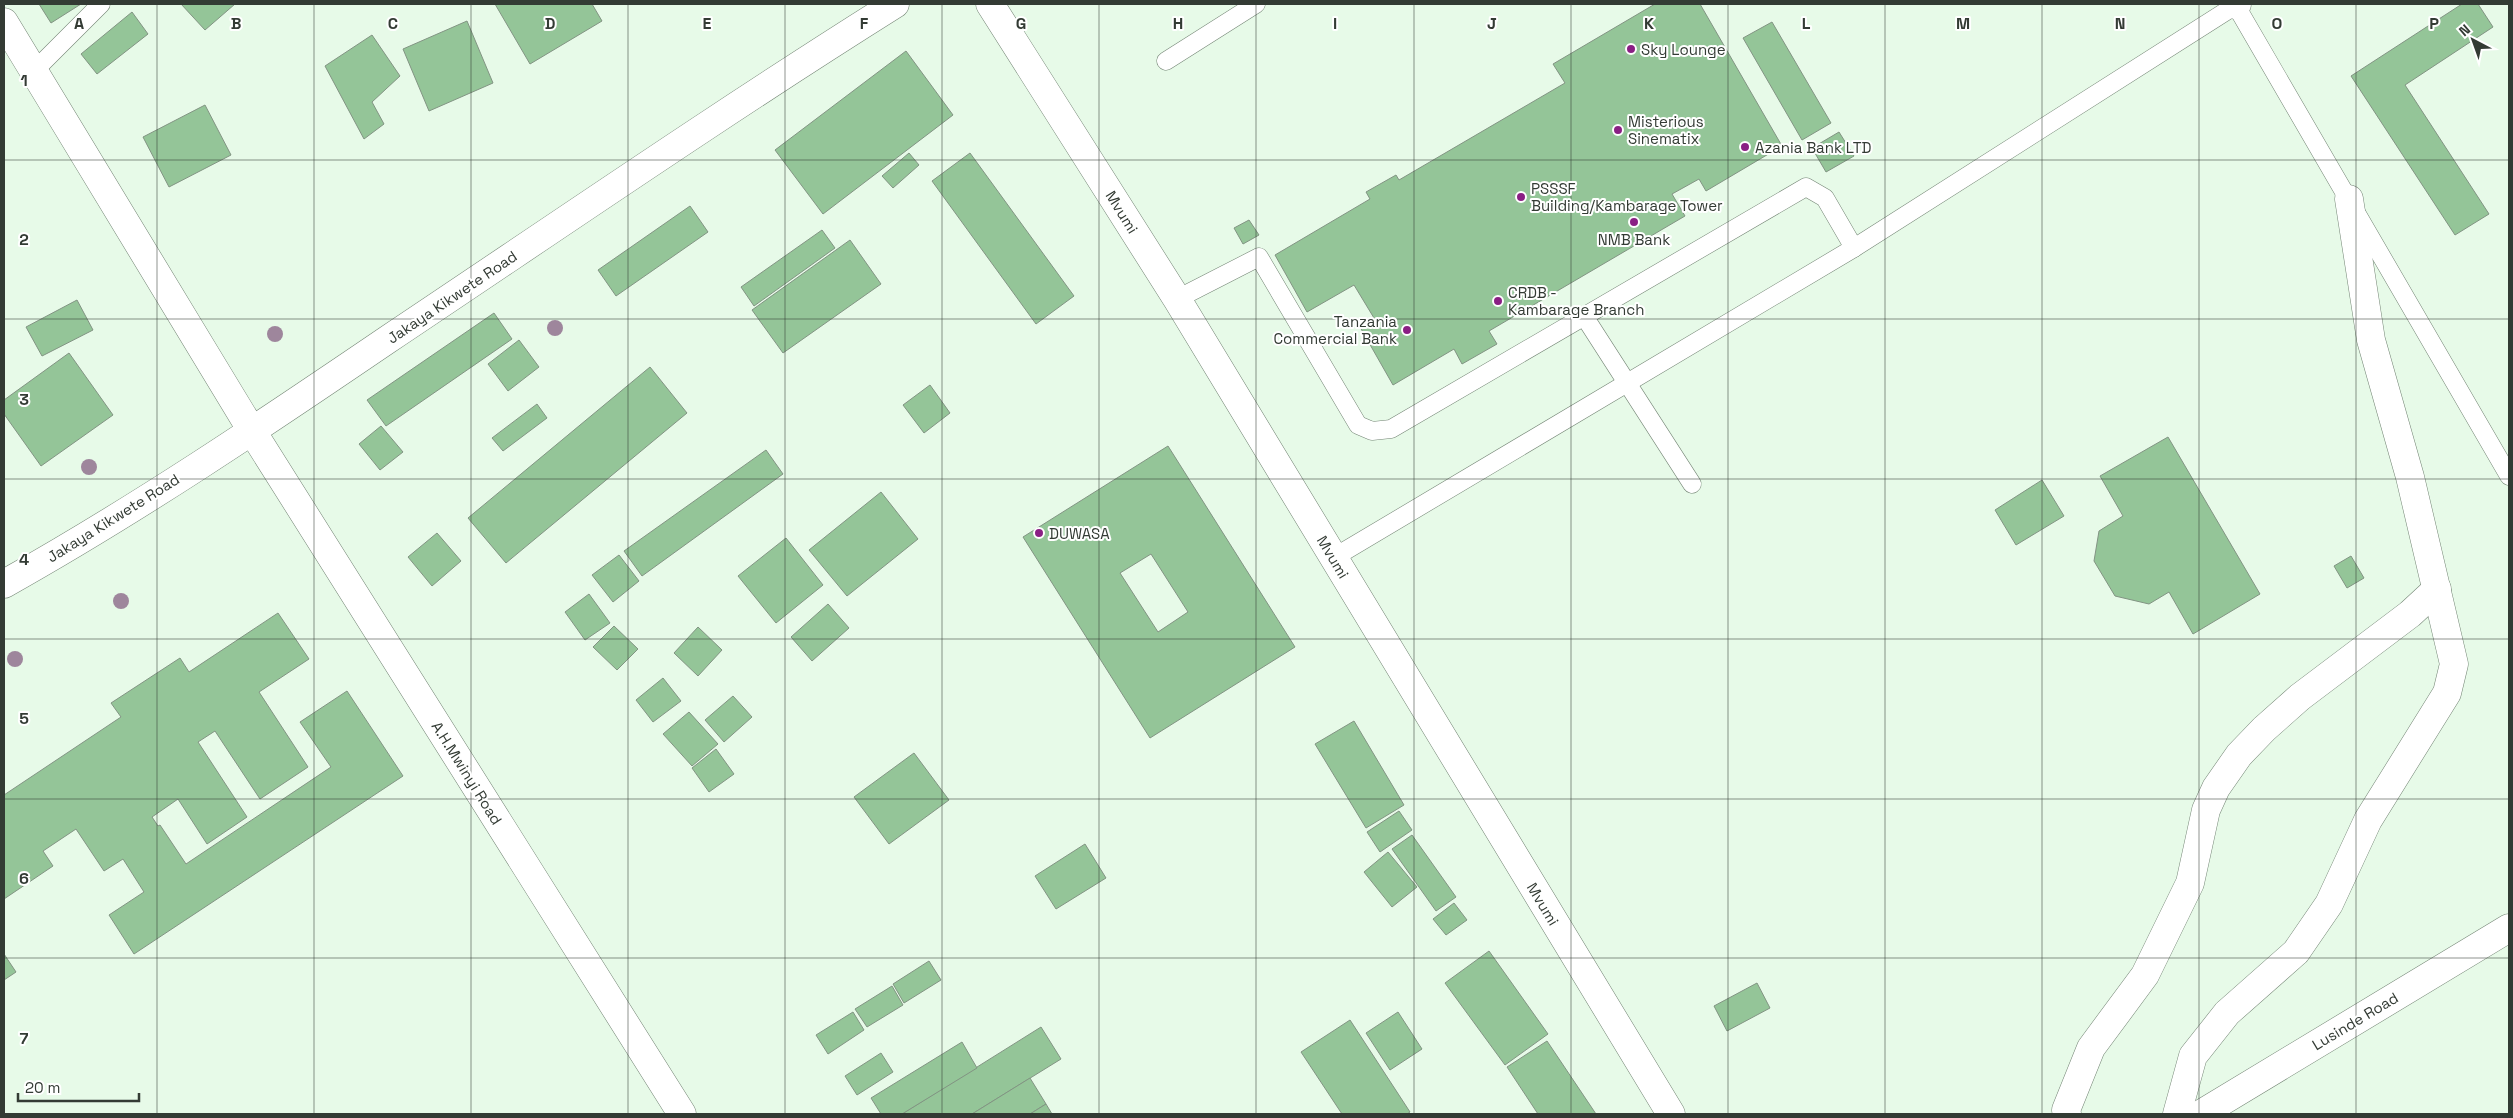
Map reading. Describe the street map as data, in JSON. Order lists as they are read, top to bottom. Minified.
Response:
{"streets":{"street":["Mvumi","Jakaya Kikwete Road","A.H.Mwinyi Road","Lusinde Road"]},"crossings":[["Jakaya Kikwete Road","A.H.Mwinyi Road"]],"places":["Sky Lounge","Misterious Sinematix","Azania Bank LTD","PSSSF Building/Kambarage Tower","NMB Bank","CRDB - Kambarage Branch","Tanzania Commercial Bank","DUWASA"],"scale_bar":"20 m","north":"top left","grid":{"columns":["A","B","C","D","E","F","G","H","I","J","K","L","M","N","O","P"],"rows":["1","2","3","4","5","6","7"]}}
